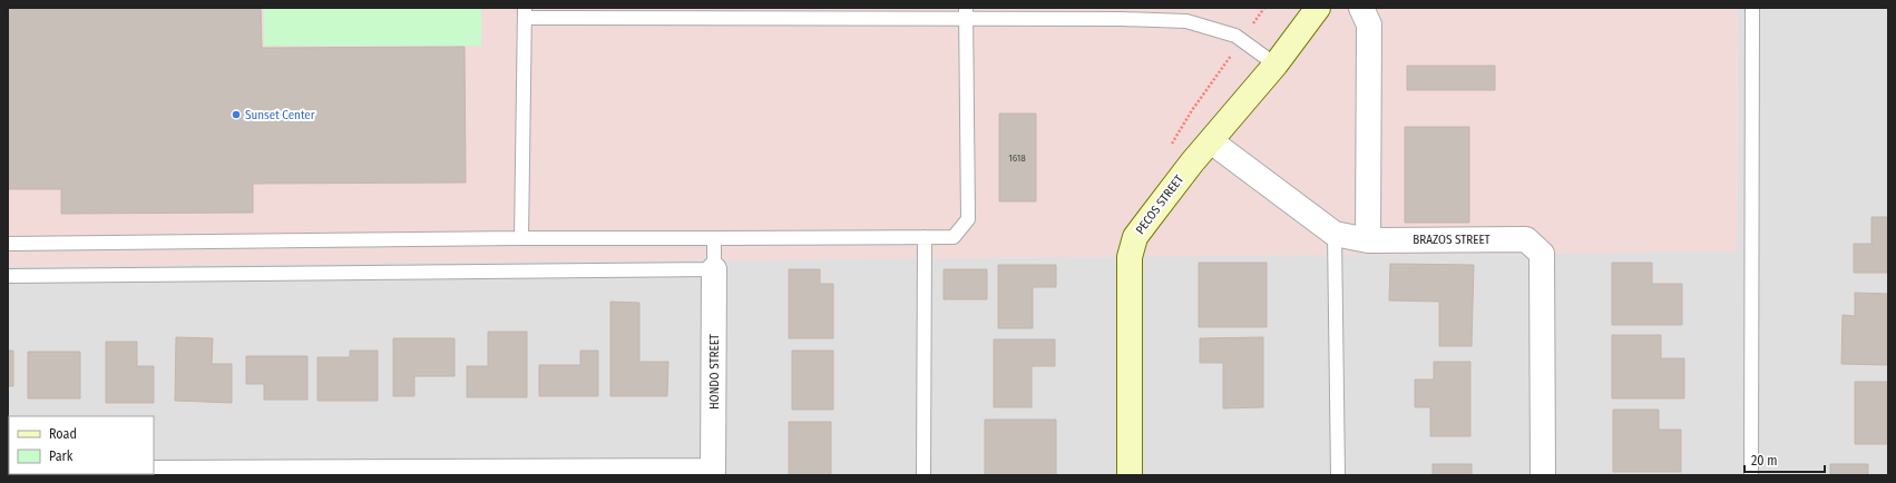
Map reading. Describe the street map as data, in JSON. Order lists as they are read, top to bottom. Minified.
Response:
{"streets":{"street":["PECOS STREET","BRAZOS STREET","HONDO STREET"]},"places":["Sunset Center"],"house_numbers":["1618"],"legend":["Road","Park"],"scale_bar":"20 m"}
